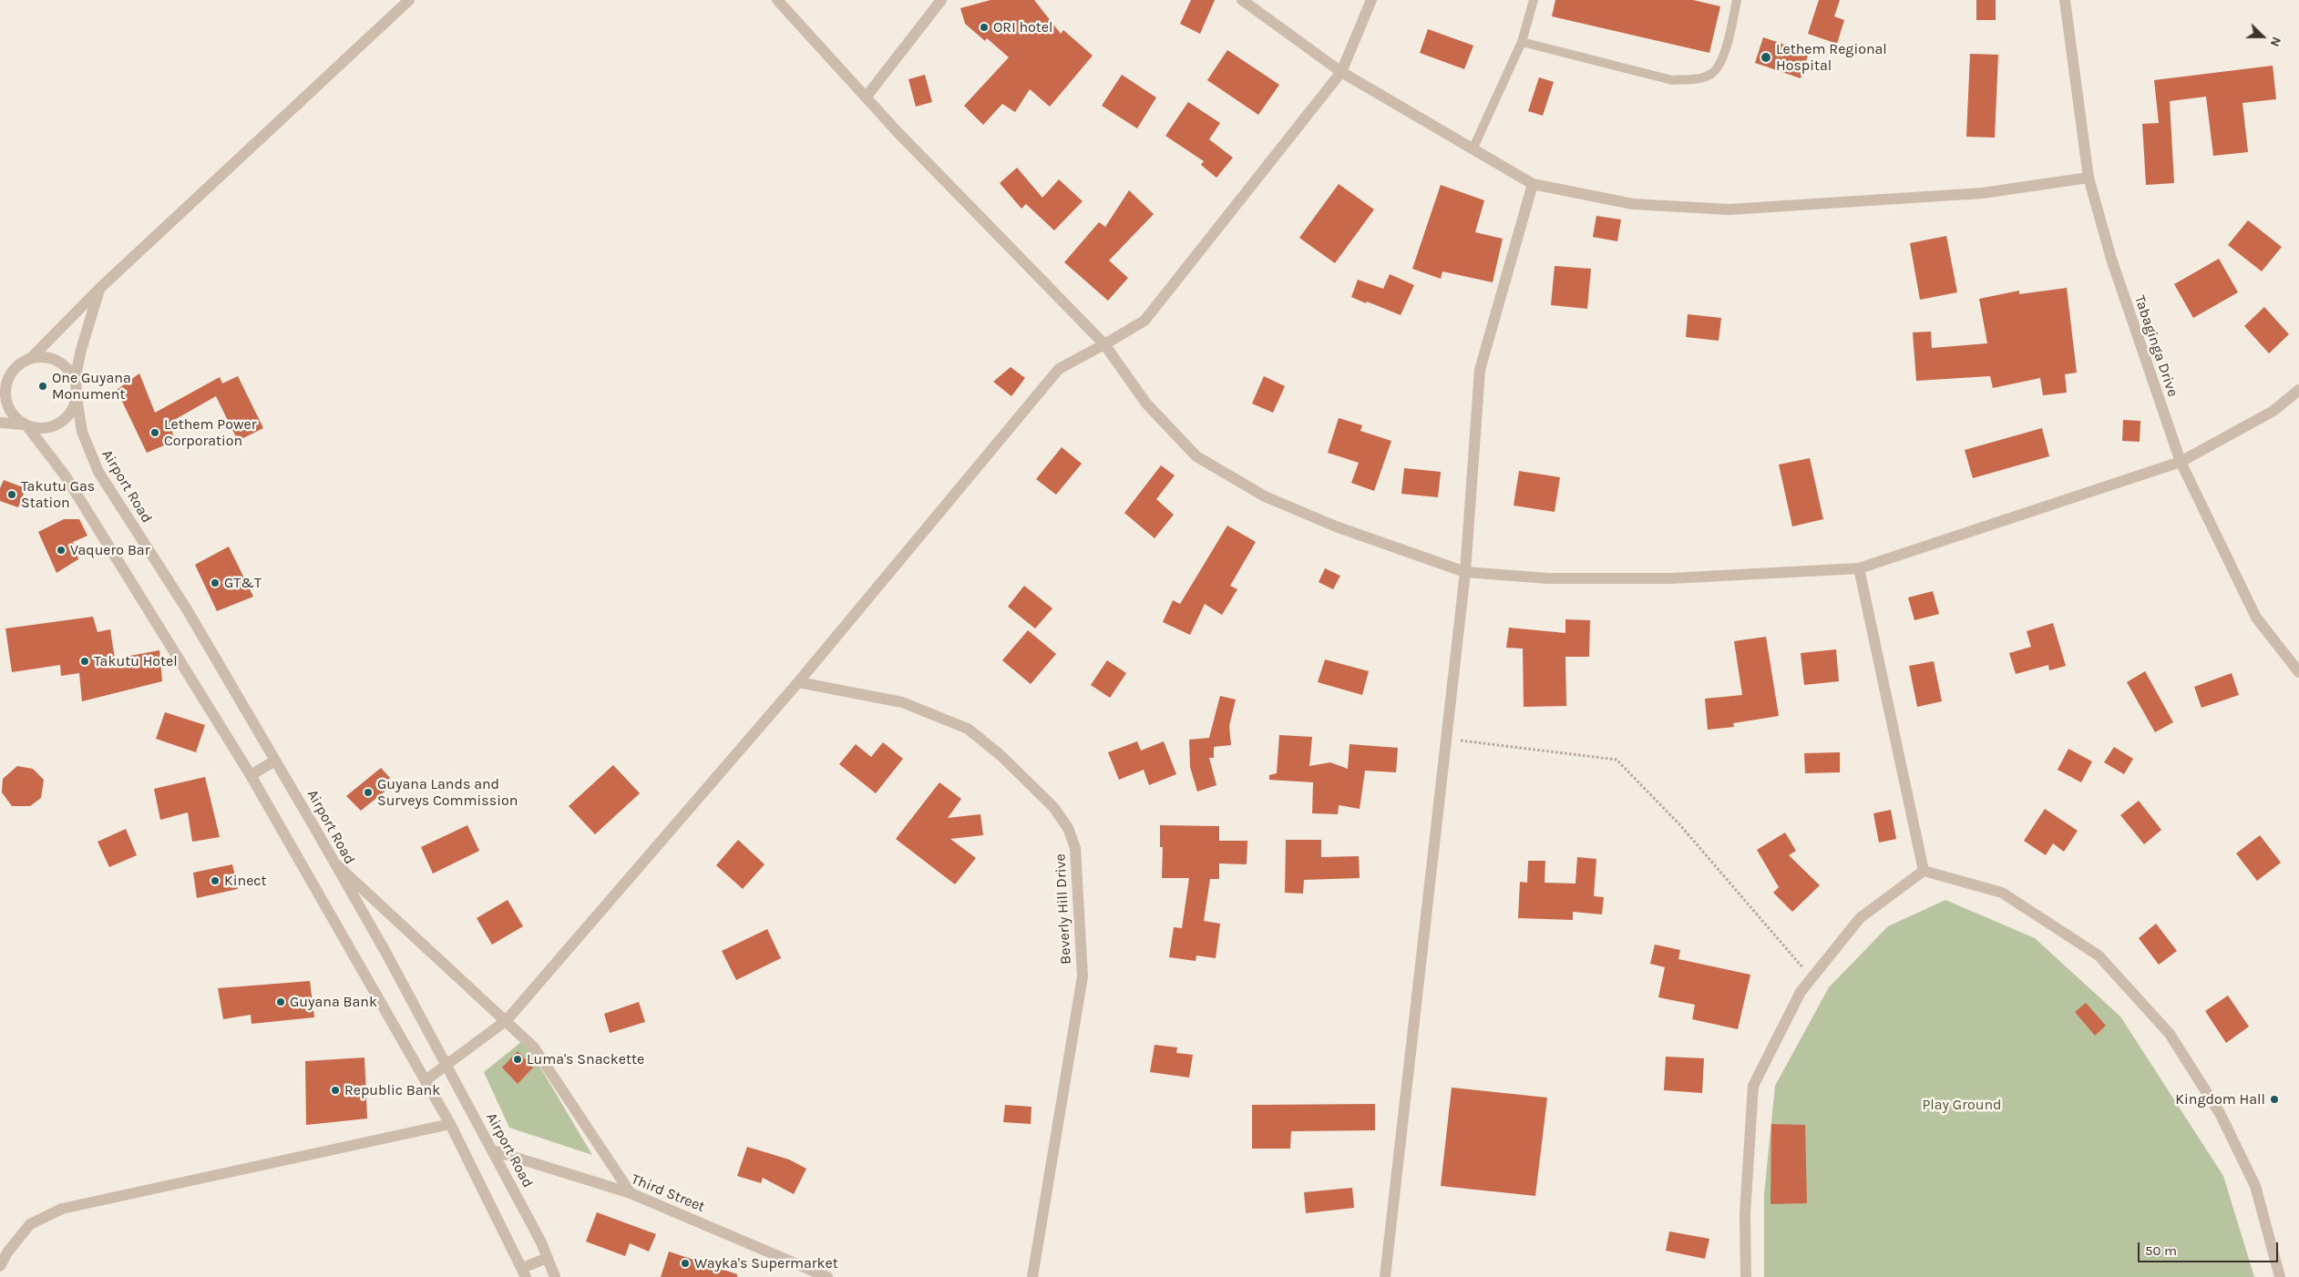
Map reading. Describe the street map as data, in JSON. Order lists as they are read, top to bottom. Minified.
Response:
{"streets":{"street":["Tabaginga Drive","Airport Road","Beverly Hill Drive","Third Street"]},"crossings":[["Airport Road","Third Street"]],"parks":["Play Ground"],"places":["ORI hotel","Lethem Regional Hospital","One Guyana Monument","Lethem Power Corporation","Takutu Gas Station","Vaquero Bar","GT&T","Takutu Hotel","Guyana Lands and Surveys Commission","Kinect","Guyana Bank","Luma's Snackette","Republic Bank","Kingdom Hall","Wayka's Supermarket"],"scale_bar":"50 m","north":"right"}
